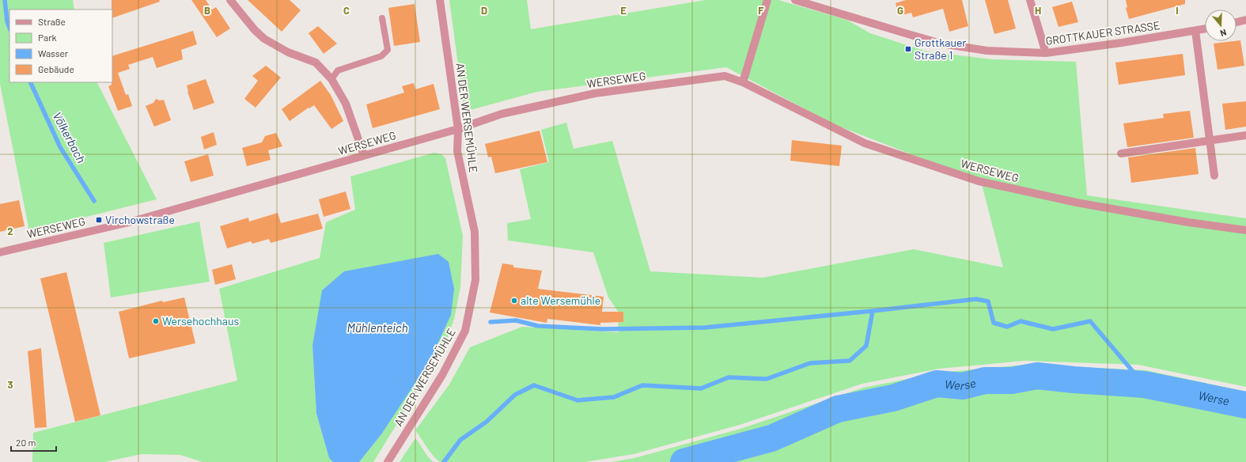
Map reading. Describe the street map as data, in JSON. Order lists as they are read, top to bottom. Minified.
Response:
{"streets":{"street":["GROTTKAUER STRASSE","WERSEWEG","AN DER WERSEMÜHLE"]},"crossings":[["WERSEWEG","AN DER WERSEMÜHLE"]],"water":["Völkerbach","Mühlenteich","Werse"],"places":{"transit":["Grottkauer Straße 1","Virchowstraße"],"other":["alte Wersemühle","Wersehochhaus"]},"legend":["Straße","Park","Wasser","Gebäude"],"scale_bar":"20 m","north":"bottom","grid":{"columns":["B","C","D","E","F","G","H","I"],"rows":["2","3"]}}
